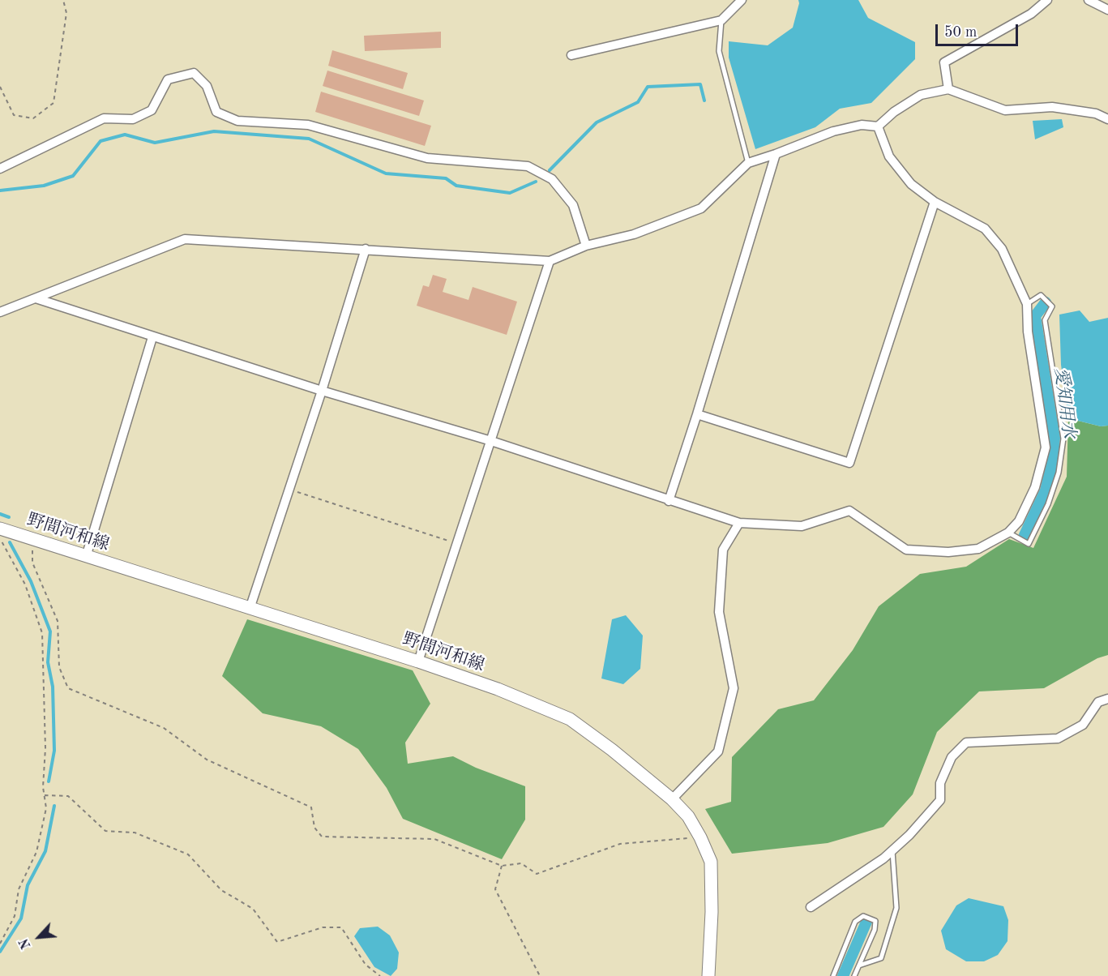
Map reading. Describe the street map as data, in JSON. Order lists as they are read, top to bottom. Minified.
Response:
{"streets":{"main road":["野間河和線"]},"water":["愛知用水"],"scale_bar":"50 m","north":"bottom left"}
